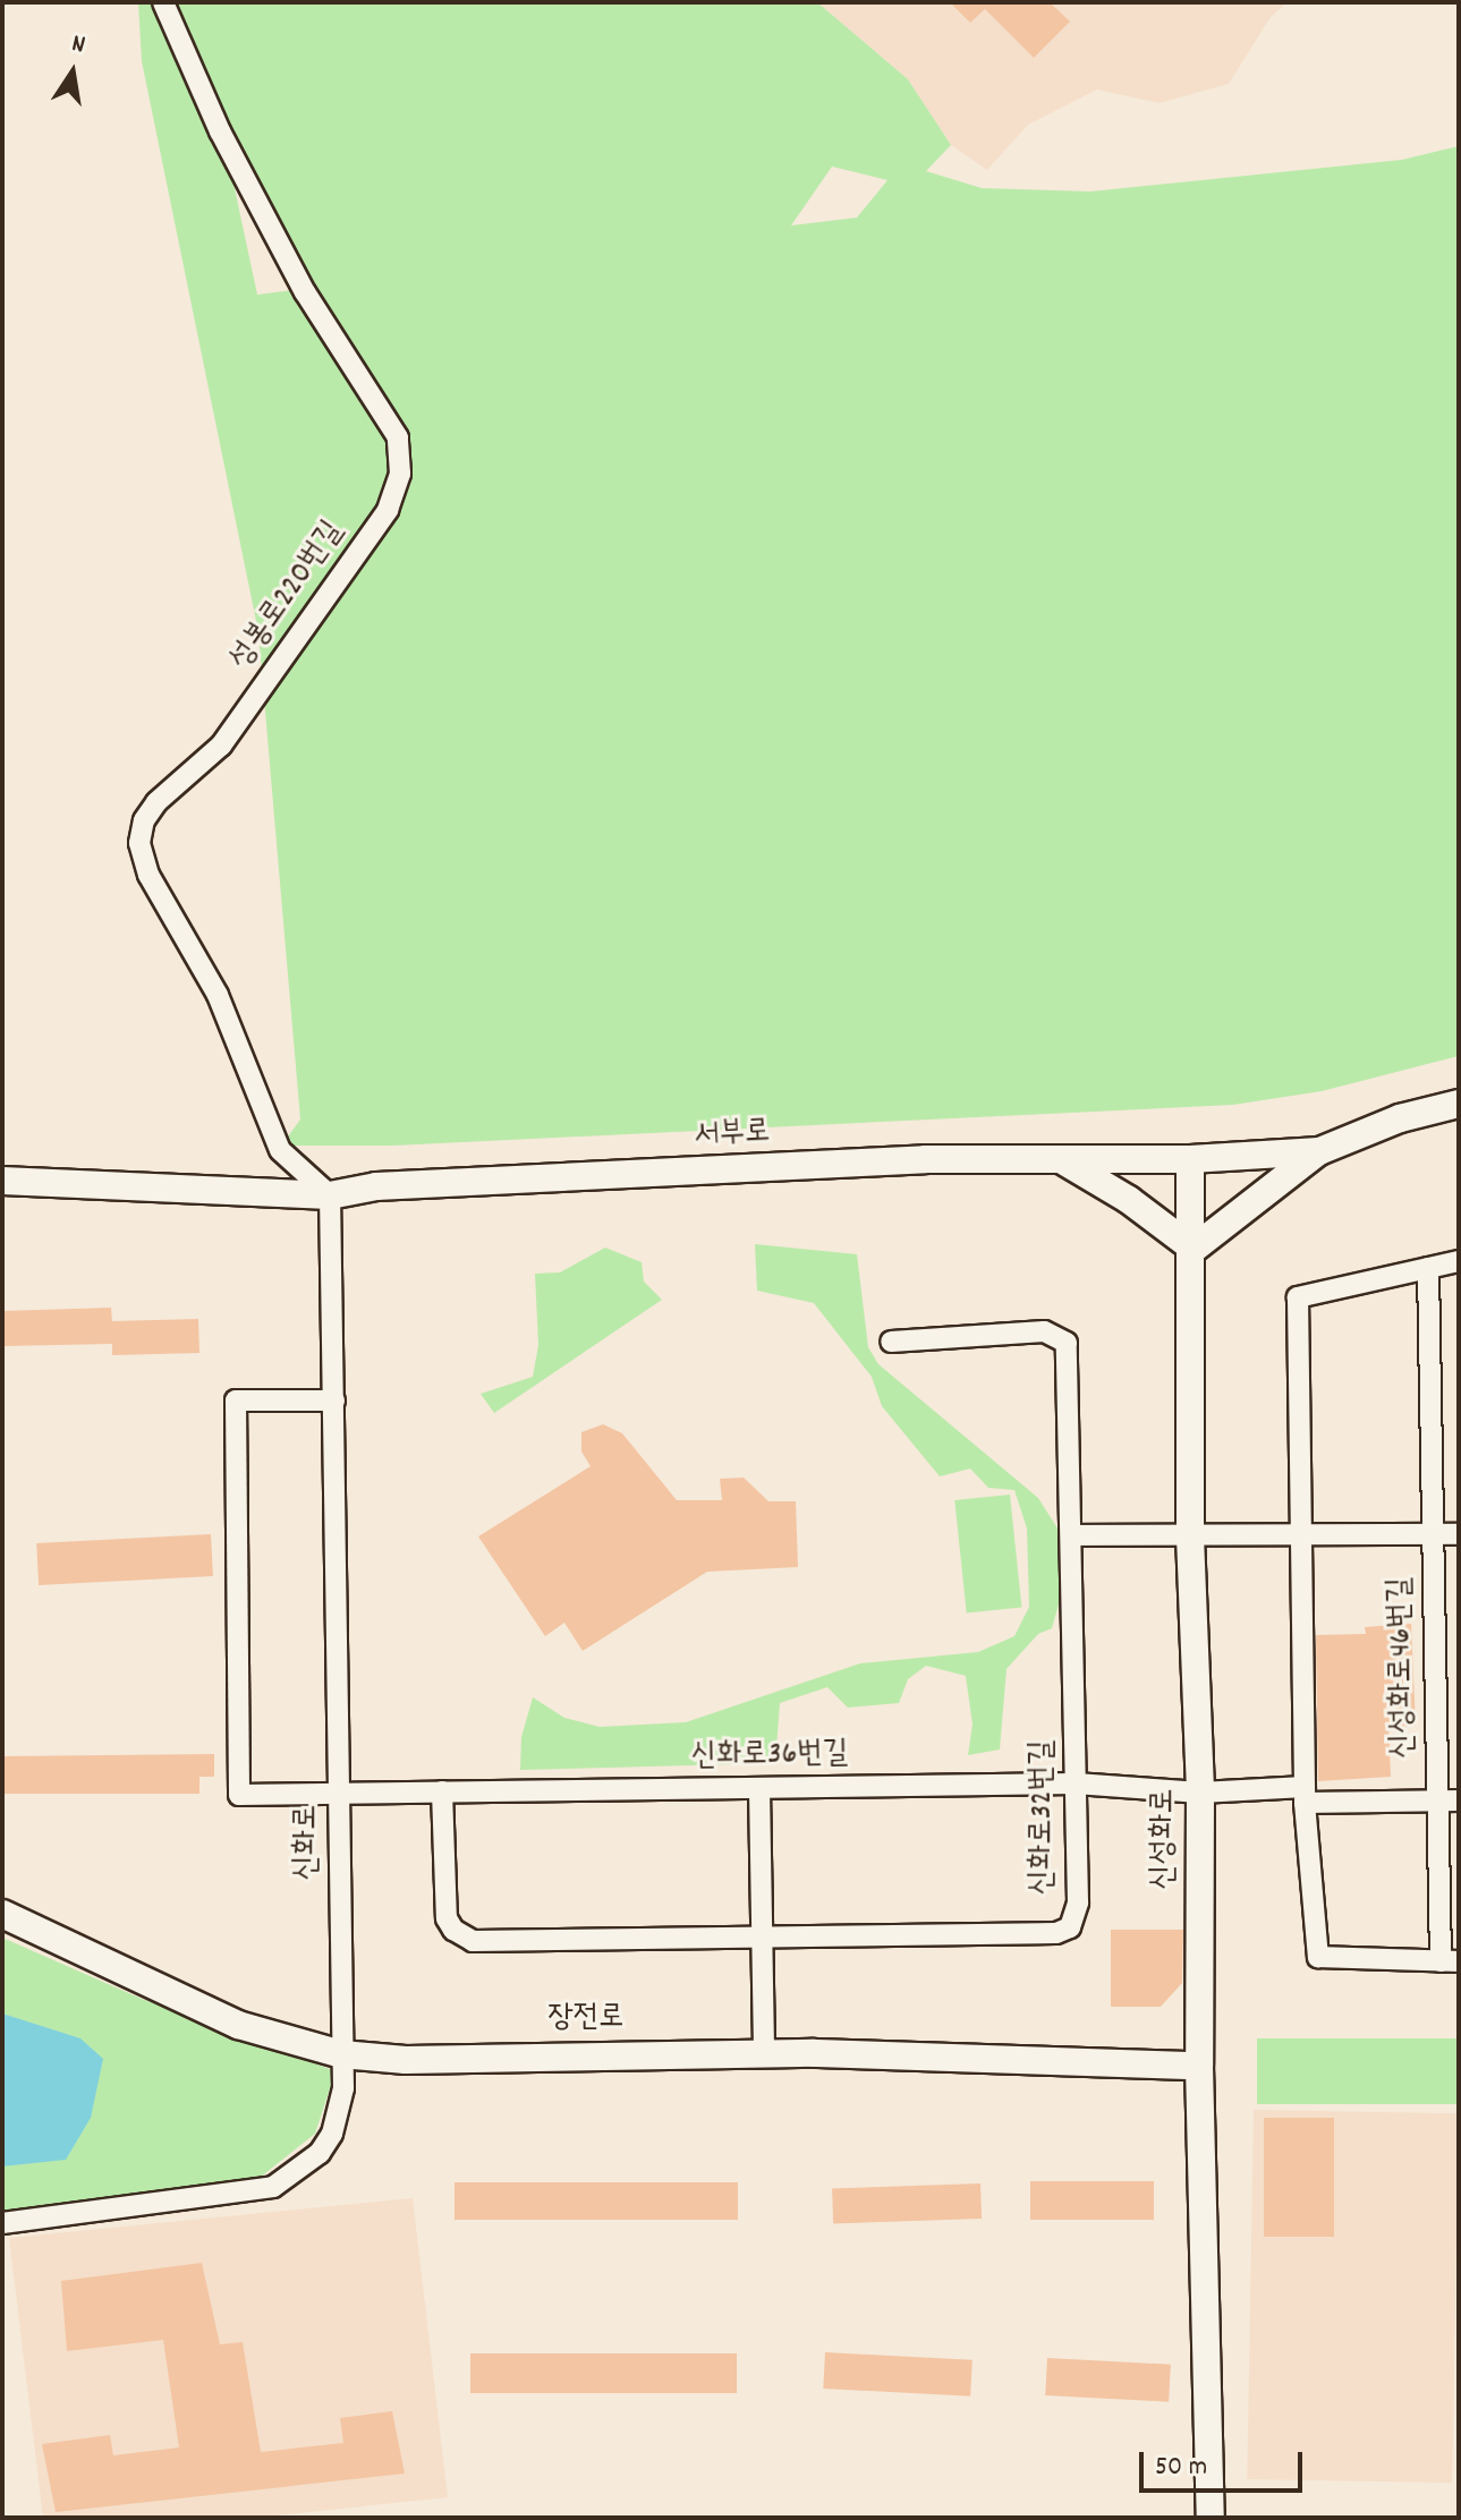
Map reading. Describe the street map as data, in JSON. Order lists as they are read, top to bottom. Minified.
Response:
{"streets":{"street":["성봉로220번길","서부로","신성화로46번길","신화로36번길","신화로32번길","신성화로","신화로","장전로"]},"crossings":[["성봉로220번길","서부로"],["성봉로220번길","신화로"],["서부로","신성화로"],["서부로","신화로"],["신성화로46번길","신화로36번길"],["신성화로46번길","신화로32번길"],["신성화로46번길","신성화로"],["신화로36번길","신화로32번길"],["신화로36번길","신성화로"],["신화로36번길","신화로"],["신성화로","장전로"],["신화로","장전로"]],"scale_bar":"50 m","north":"top"}
